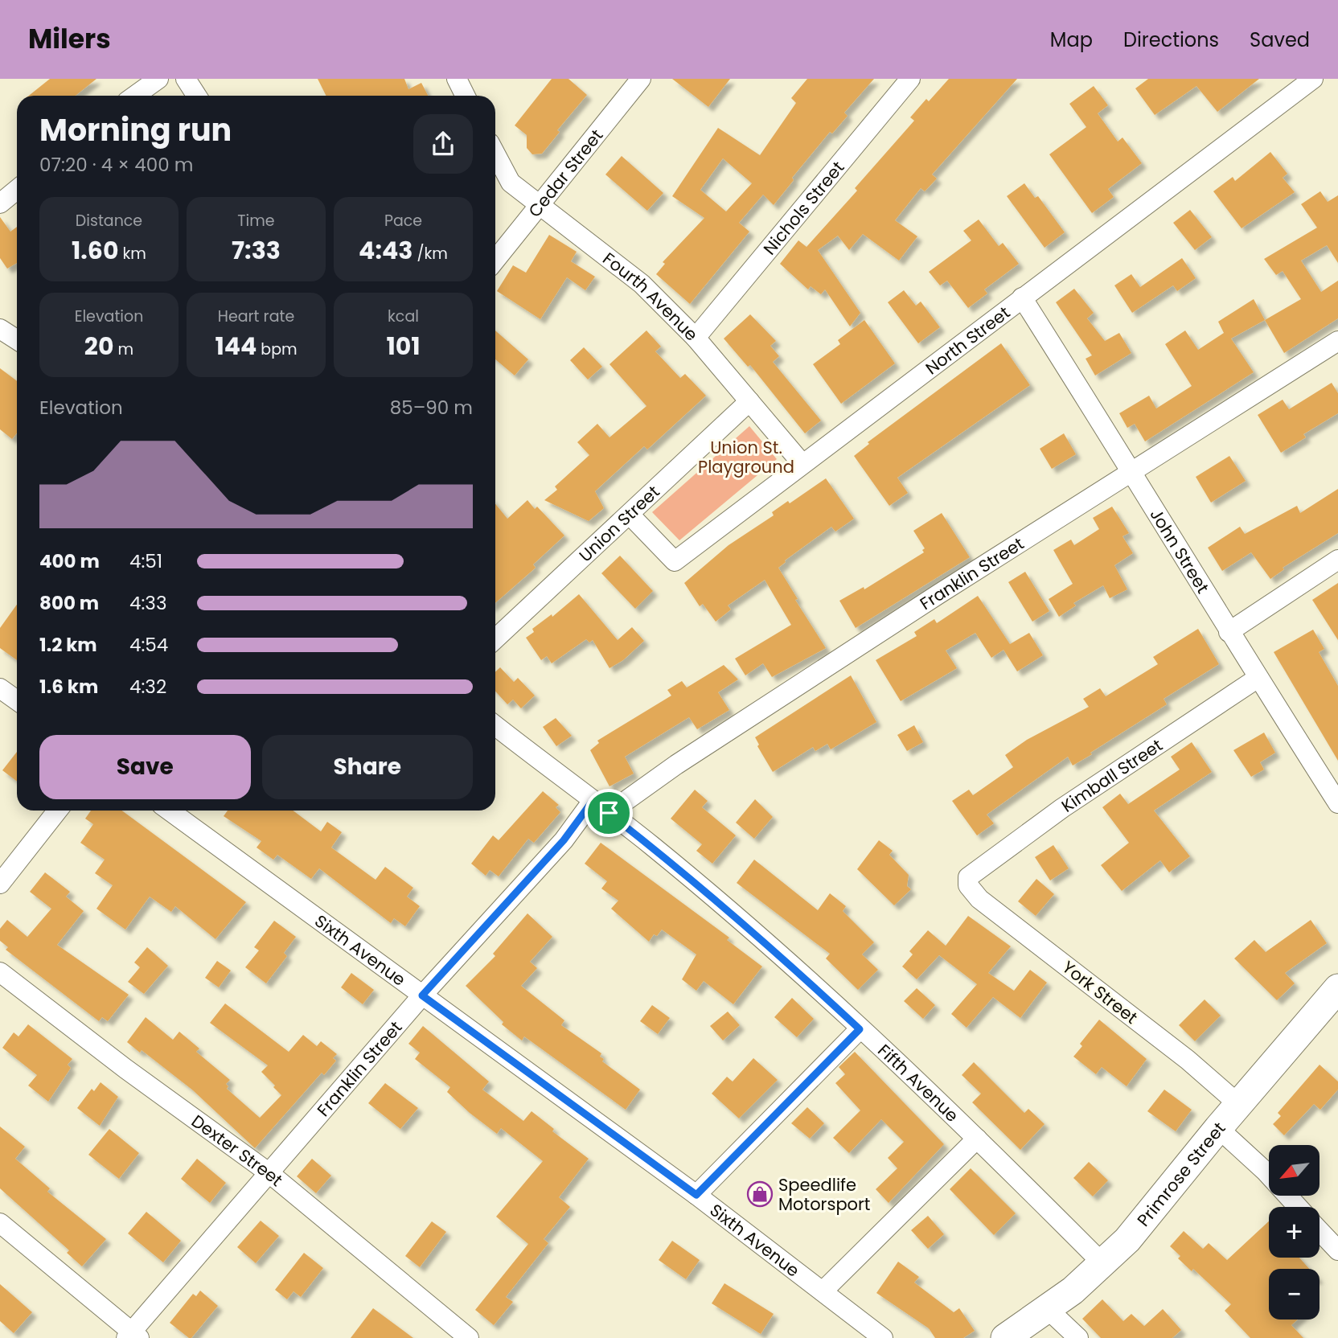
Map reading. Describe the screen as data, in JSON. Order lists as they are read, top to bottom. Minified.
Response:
{"streets":{"main road":["Primrose Street"],"street":["Cedar Street","Nichols Street","Fourth Avenue","North Street","Union Street","John Street","Franklin Street","Kimball Street","Sixth Avenue","York Street","Fifth Avenue","Dexter Street"]},"crossings":[["Cedar Street","Fourth Avenue"],["Nichols Street","Fourth Avenue"],["Fourth Avenue","North Street"],["Fourth Avenue","Union Street"],["North Street","Union Street"],["North Street","John Street"],["John Street","Franklin Street"],["John Street","Kimball Street"],["Franklin Street","Sixth Avenue"],["Franklin Street","Fifth Avenue"],["Franklin Street","Dexter Street"],["Kimball Street","York Street"],["York Street","Primrose Street"],["Fifth Avenue","Primrose Street"]],"parks":["Union St. Playground"],"places":{"shop":["Speedlife Motorsport"]},"north":"bottom left","page":{"header":"Milers","nav":["Map","Directions","Saved"],"heading":["Morning run","07:20 · 4 × 400 m"],"stats":[["Distance","1.60 km"],["Time","7:33"],["Pace","4:43 /km"],["Elevation","20 m"],["Heart rate","144 bpm"],["kcal","101"]],"chart":["Elevation","85–90 m"],"list":[{"name":"400 m","note":"4:51"},{"name":"800 m","note":"4:33"},{"name":"1.2 km","note":"4:54"},{"name":"1.6 km","note":"4:32"}],"buttons":["Save","Share"],"map_buttons":["+","−"]}}
